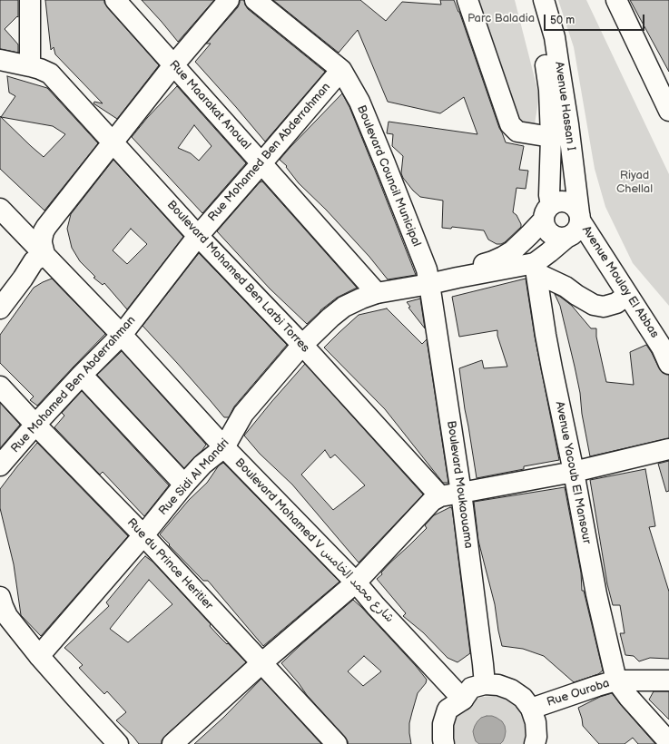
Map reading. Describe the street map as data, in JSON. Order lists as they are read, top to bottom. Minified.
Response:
{"streets":{"street":["Rue Maarakat Anoual","Avenue Hassan I","Rue Mohamed Ben Abderrahman","Boulevard Council Municipal","Boulevard Mohamed Ben Larbi Torres","Avenue Moulay El Abbas","Avenue Yacoub El Mansour","Rue Sidi Al Mandri","Boulevard Moukaouama","Boulevard Mohamed V شارع محمد الخامس","Rue du Prince Heritier","Rue Ouroba"]},"crossings":[["Rue Maarakat Anoual","Rue Mohamed Ben Abderrahman"],["Rue Maarakat Anoual","Rue Sidi Al Mandri"],["Avenue Hassan I","Avenue Moulay El Abbas"],["Avenue Hassan I","Rue Sidi Al Mandri"],["Rue Mohamed Ben Abderrahman","Boulevard Council Municipal"],["Rue Mohamed Ben Abderrahman","Boulevard Mohamed Ben Larbi Torres"],["Rue Mohamed Ben Abderrahman","Boulevard Mohamed V شارع محمد الخامس"],["Rue Mohamed Ben Abderrahman","Rue du Prince Heritier"],["Boulevard Council Municipal","Rue Sidi Al Mandri"],["Boulevard Council Municipal","Boulevard Moukaouama"],["Boulevard Mohamed Ben Larbi Torres","Rue Sidi Al Mandri"],["Avenue Moulay El Abbas","Rue Sidi Al Mandri"],["Avenue Yacoub El Mansour","Rue Sidi Al Mandri"],["Avenue Yacoub El Mansour","Rue Ouroba"],["Rue Sidi Al Mandri","Boulevard Moukaouama"],["Rue Sidi Al Mandri","Boulevard Mohamed V شارع محمد الخامس"],["Rue Sidi Al Mandri","Rue du Prince Heritier"]],"parks":["Parc Baladia","Riyad Chellal"],"scale_bar":"50 m"}
